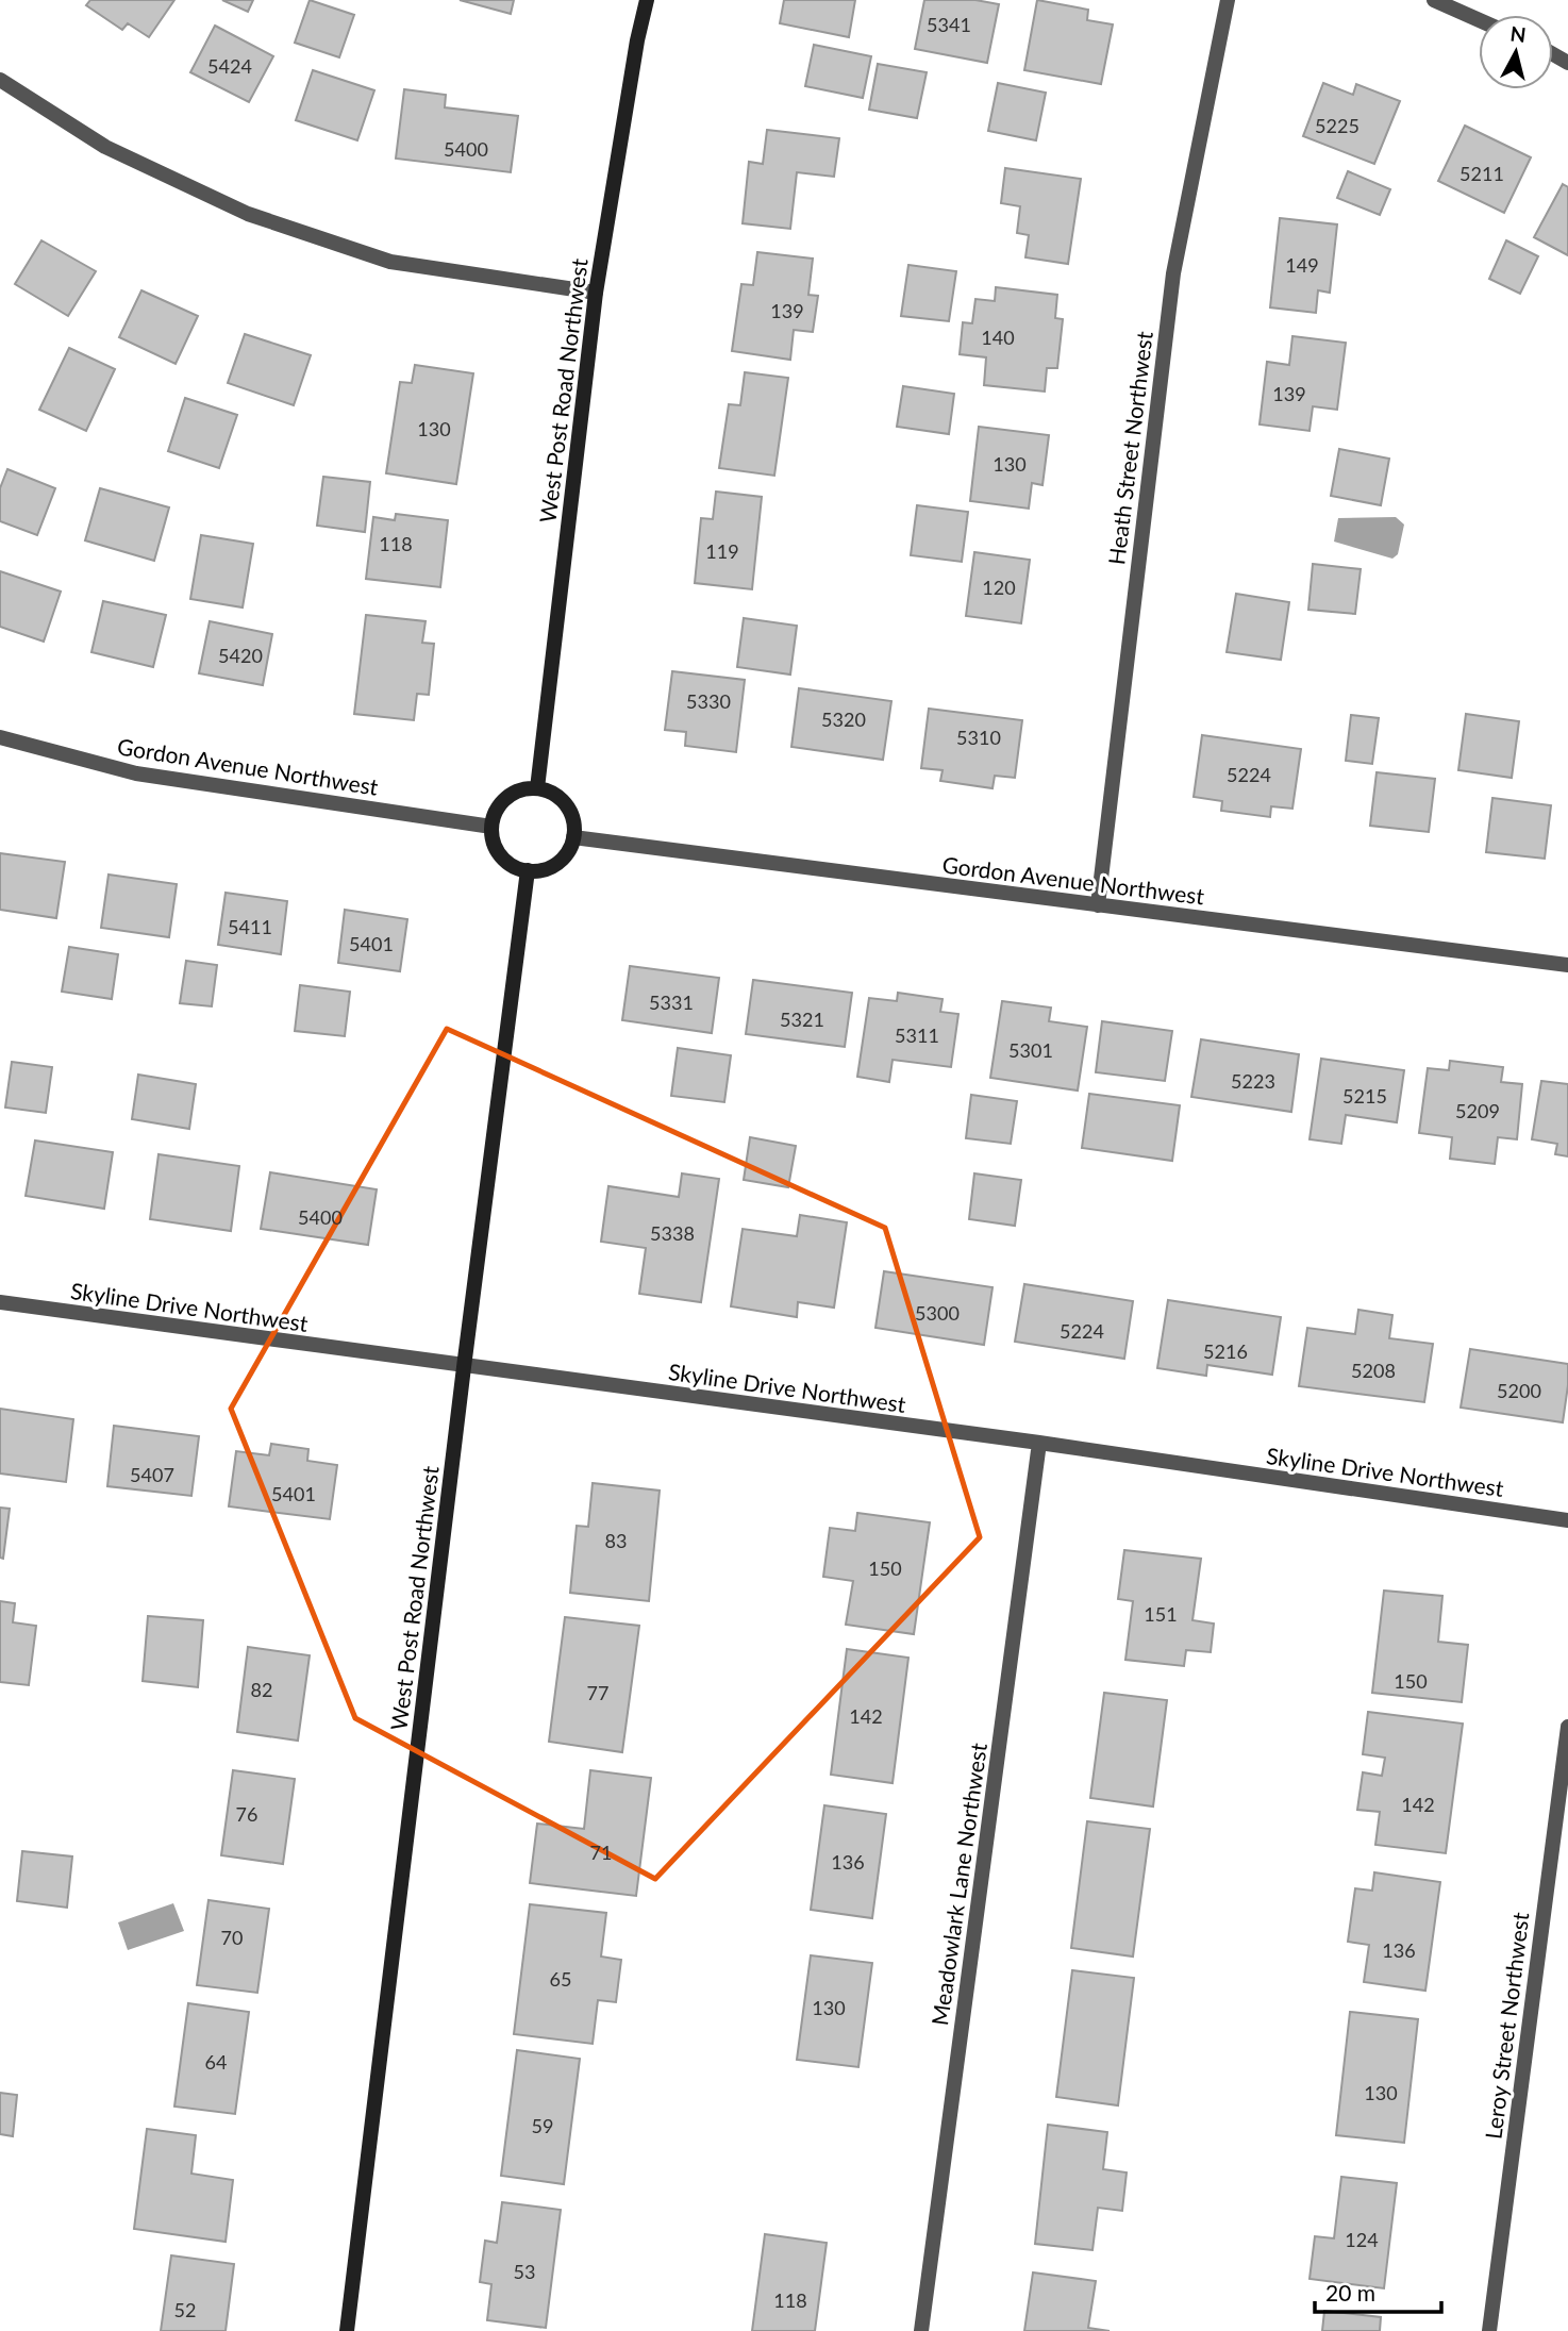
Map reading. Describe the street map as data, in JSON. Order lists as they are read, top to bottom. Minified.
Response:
{"streets":{"street":["West Post Road Northwest","Heath Street Northwest","Gordon Avenue Northwest","Skyline Drive Northwest","Meadowlark Lane Northwest","Leroy Street Northwest"]},"crossings":[["West Post Road Northwest","Gordon Avenue Northwest"],["West Post Road Northwest","Skyline Drive Northwest"],["Heath Street Northwest","Gordon Avenue Northwest"],["Skyline Drive Northwest","Meadowlark Lane Northwest"]],"house_numbers":["5341","5424","5225","5400","5211","149","139","140","139","130","130","118","119","120","5420","5330","5320","5310","5224","5411","5401","5331","5321","5311","5301","5223","5215","5209","5400","5338","5300","5224","5216","5208","5200","5407","5401","83","150","151","150","82","77","142","142","76","71","136","70","136","65","130","64","130","59","124","53","118","52"],"scale_bar":"20 m","north":"top"}
